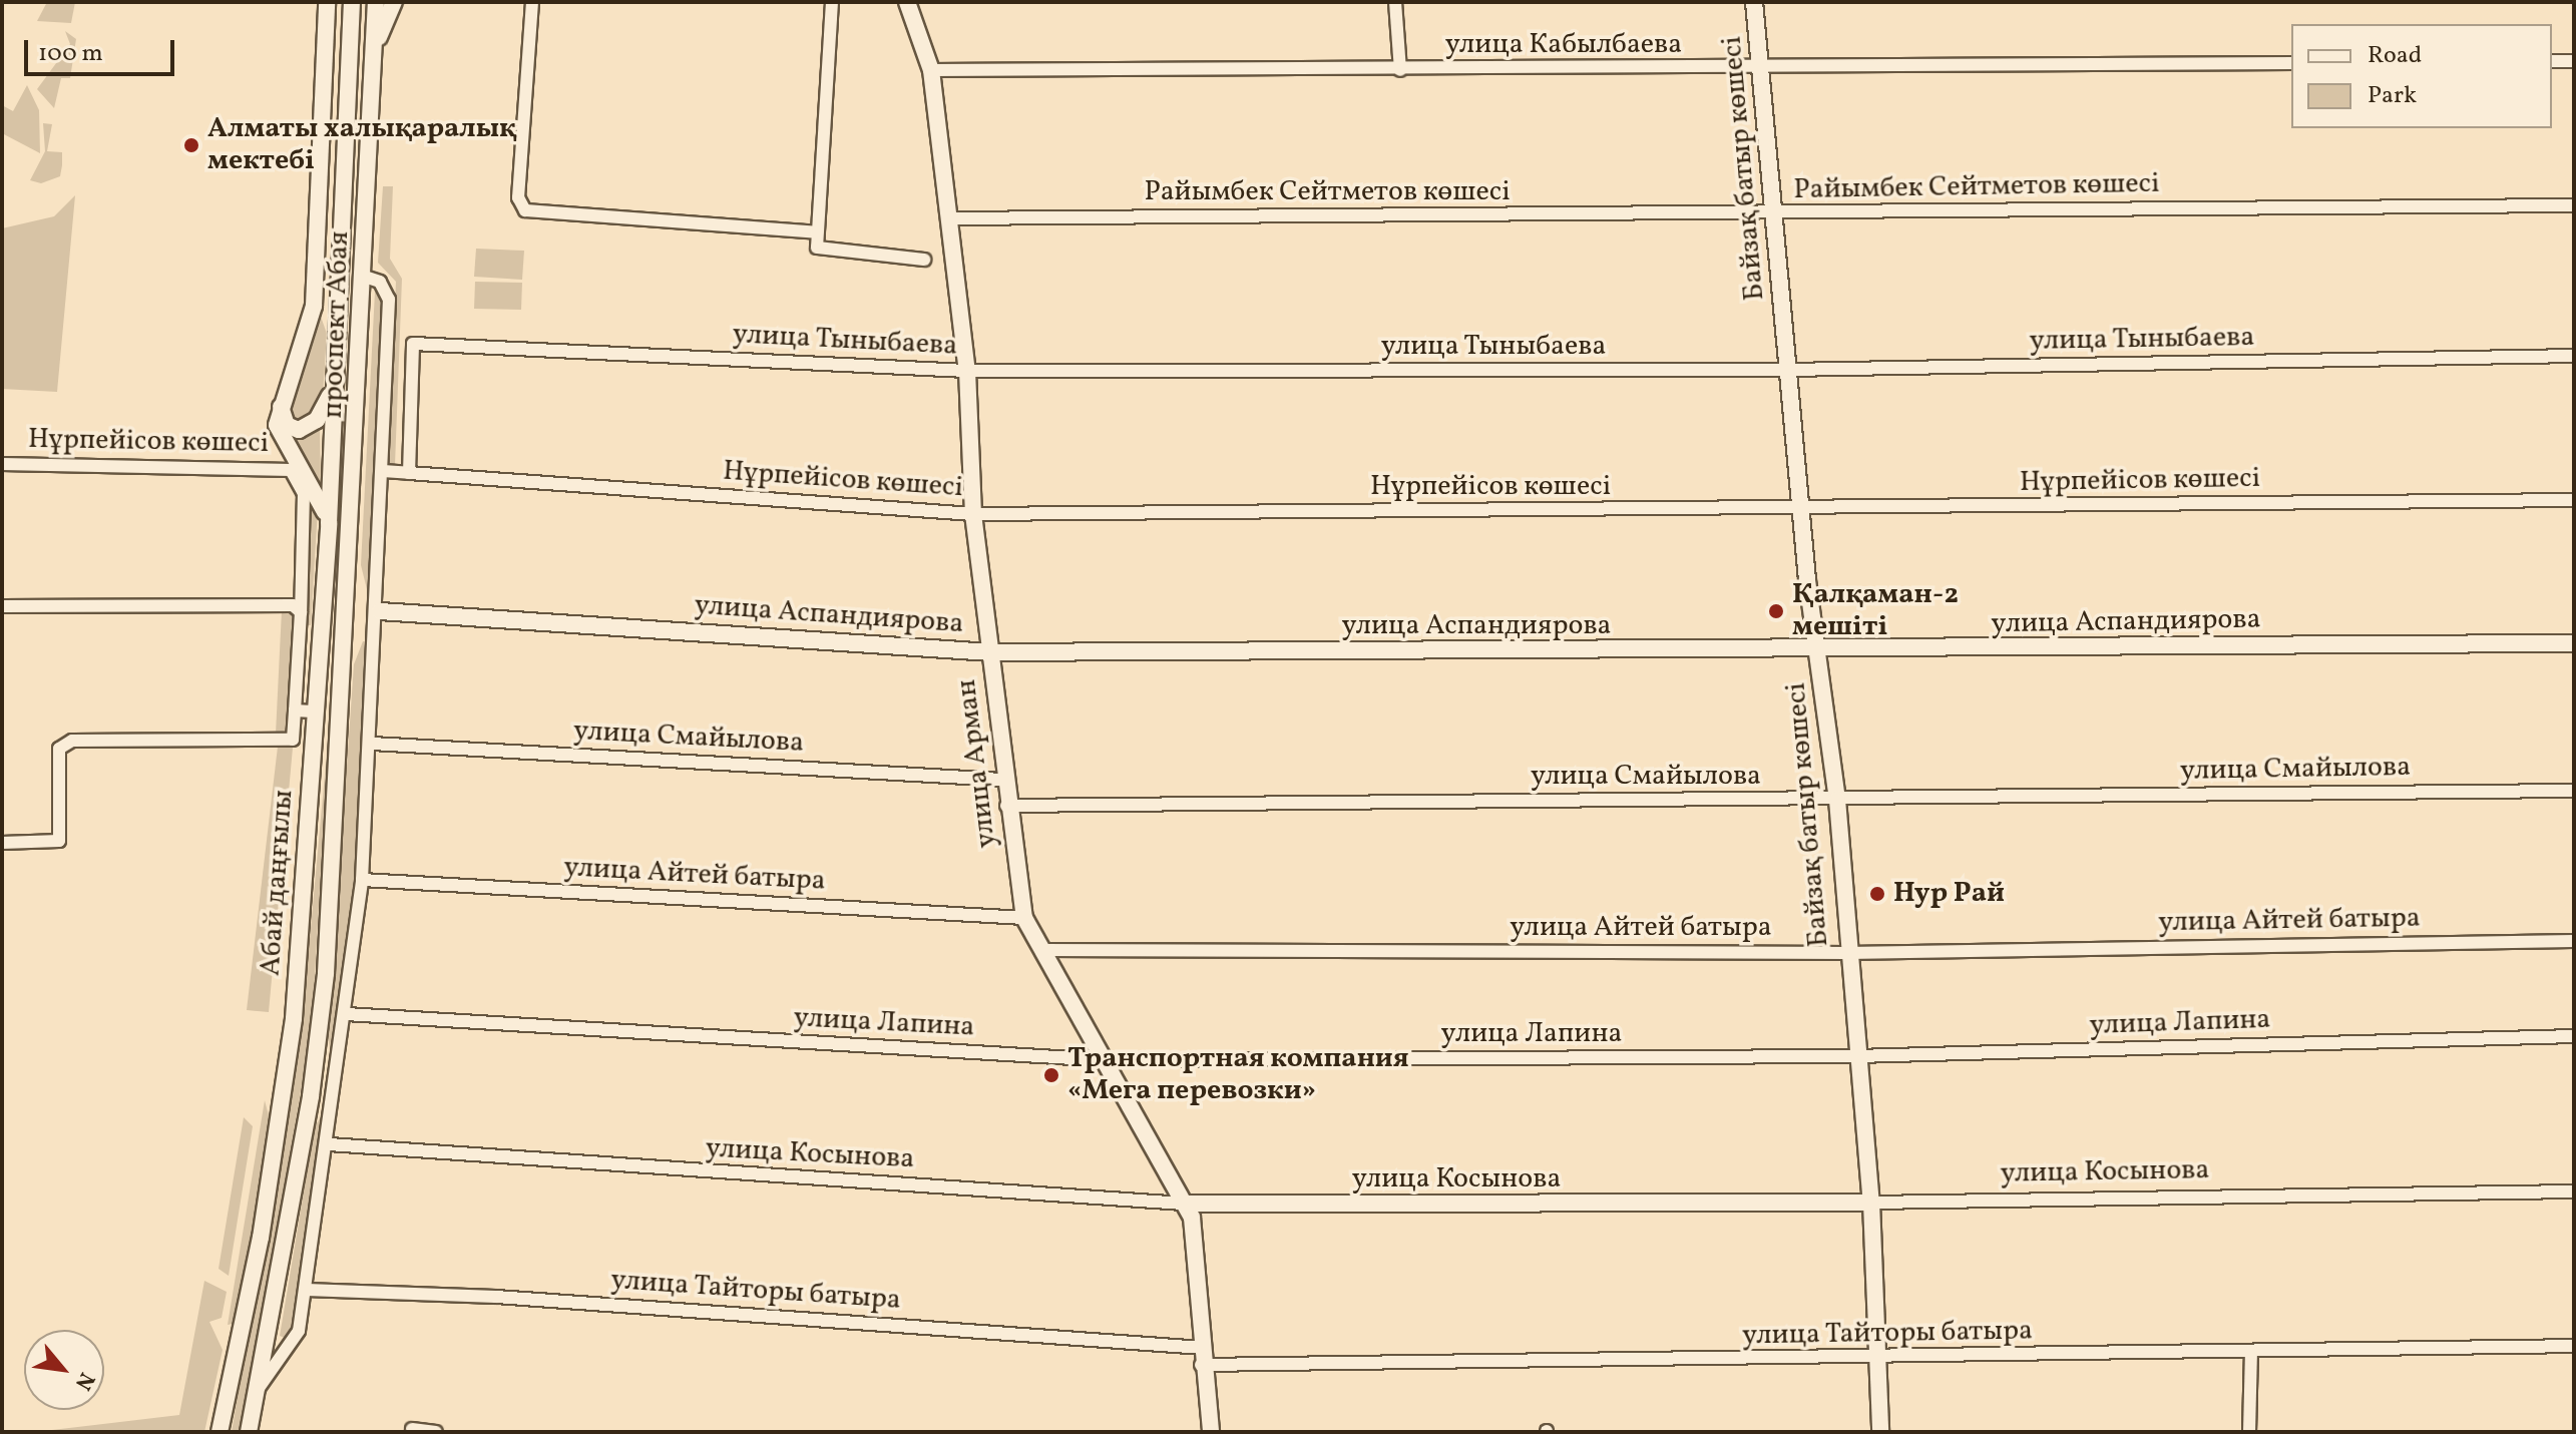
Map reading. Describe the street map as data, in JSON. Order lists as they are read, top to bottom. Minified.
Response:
{"streets":{"street":["улица Кабылбаева","Байзақ батыр көшесі","Райымбек Сейтметов көшесі","проспект Абая","улица Тыныбаева","Нұрпейісов көшесі","улица Аспандиярова","улица Смайылова","улица Арман","улица Айтей батыра","Абай даңғылы","улица Лапина","улица Косынова","улица Тайторы батыра"]},"crossings":[["улица Кабылбаева","Байзақ батыр көшесі"],["улица Кабылбаева","улица Арман"],["Байзақ батыр көшесі","Райымбек Сейтметов көшесі"],["Байзақ батыр көшесі","улица Тыныбаева"],["Байзақ батыр көшесі","Нұрпейісов көшесі"],["Байзақ батыр көшесі","улица Аспандиярова"],["Байзақ батыр көшесі","улица Смайылова"],["Байзақ батыр көшесі","улица Айтей батыра"],["Байзақ батыр көшесі","улица Лапина"],["Байзақ батыр көшесі","улица Косынова"],["Байзақ батыр көшесі","улица Тайторы батыра"],["Райымбек Сейтметов көшесі","улица Арман"],["проспект Абая","Абай даңғылы"],["улица Тыныбаева","Нұрпейісов көшесі"],["улица Тыныбаева","улица Арман"],["Нұрпейісов көшесі","улица Арман"],["улица Аспандиярова","улица Арман"],["улица Смайылова","улица Арман"],["улица Арман","улица Айтей батыра"],["улица Арман","улица Лапина"],["улица Арман","улица Косынова"],["улица Арман","улица Тайторы батыра"]],"places":["Алматы халықаралық мектебі","Қалқаман-2 мешіті","Нур Рай","Транспортная компания «Мега перевозки»"],"legend":["Road","Park"],"scale_bar":"100 m","north":"bottom right"}
